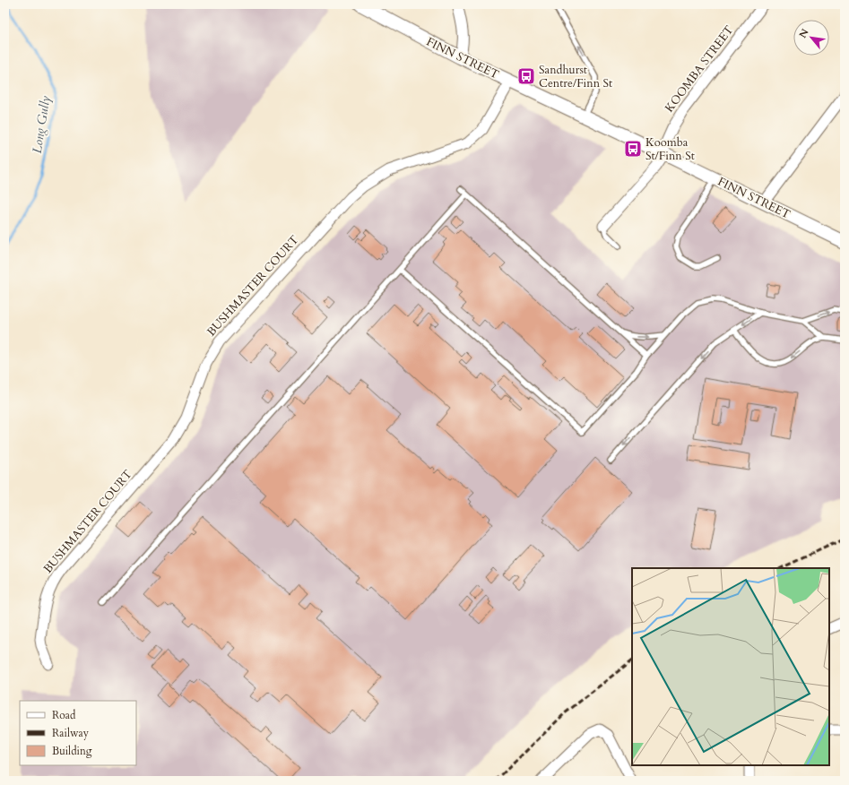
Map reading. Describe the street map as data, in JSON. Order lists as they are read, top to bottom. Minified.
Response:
{"streets":{"street":["FINN STREET","KOOMBA STREET","BUSHMASTER COURT"]},"crossings":[["FINN STREET","KOOMBA STREET"],["FINN STREET","BUSHMASTER COURT"]],"water":["Long Gully"],"places":{"bus stop":["Sandhurst Centre/Finn St","Koomba St/Finn St"]},"legend":["Road","Railway","Building"],"north":"top left"}
